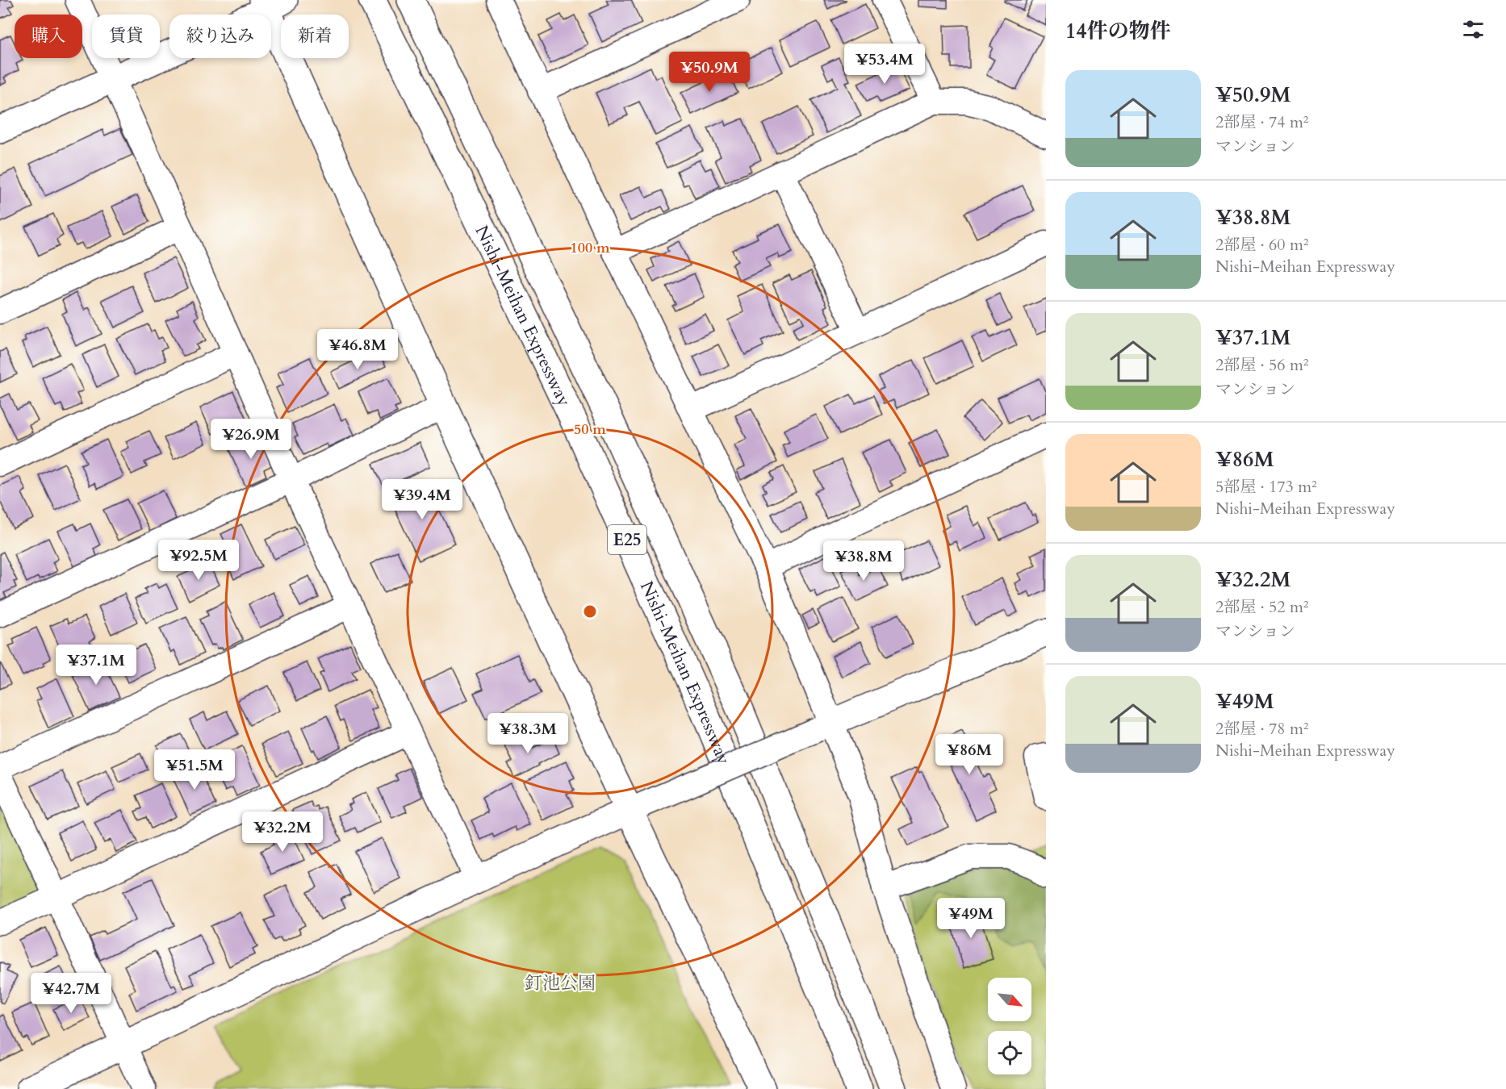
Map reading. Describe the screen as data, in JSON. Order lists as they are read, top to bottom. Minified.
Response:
{"streets":{"main road":["Nishi-Meihan Expressway","E25"]},"parks":["釘池公園"],"north":"bottom right","page":{"heading":"14件の物件","chip":["購入","賃貸","絞り込み","新着"],"price":["¥53.4M","¥50.9M","¥46.8M","¥26.9M","¥39.4M","¥92.5M","¥38.8M","¥37.1M","¥38.3M","¥86M","¥51.5M","¥32.2M","¥49M","¥42.7M"],"list":[{"name":"¥50.9M","note":"2部屋 · 74 m² · マンション"},{"name":"¥38.8M","note":"2部屋 · 60 m² · Nishi-Meihan Expressway"},{"name":"¥37.1M","note":"2部屋 · 56 m² · マンション"},{"name":"¥86M","note":"5部屋 · 173 m² · Nishi-Meihan Expressway"},{"name":"¥32.2M","note":"2部屋 · 52 m² · マンション"},{"name":"¥49M","note":"2部屋 · 78 m² · Nishi-Meihan Expressway"}]},"rings":["100 m","50 m"]}
